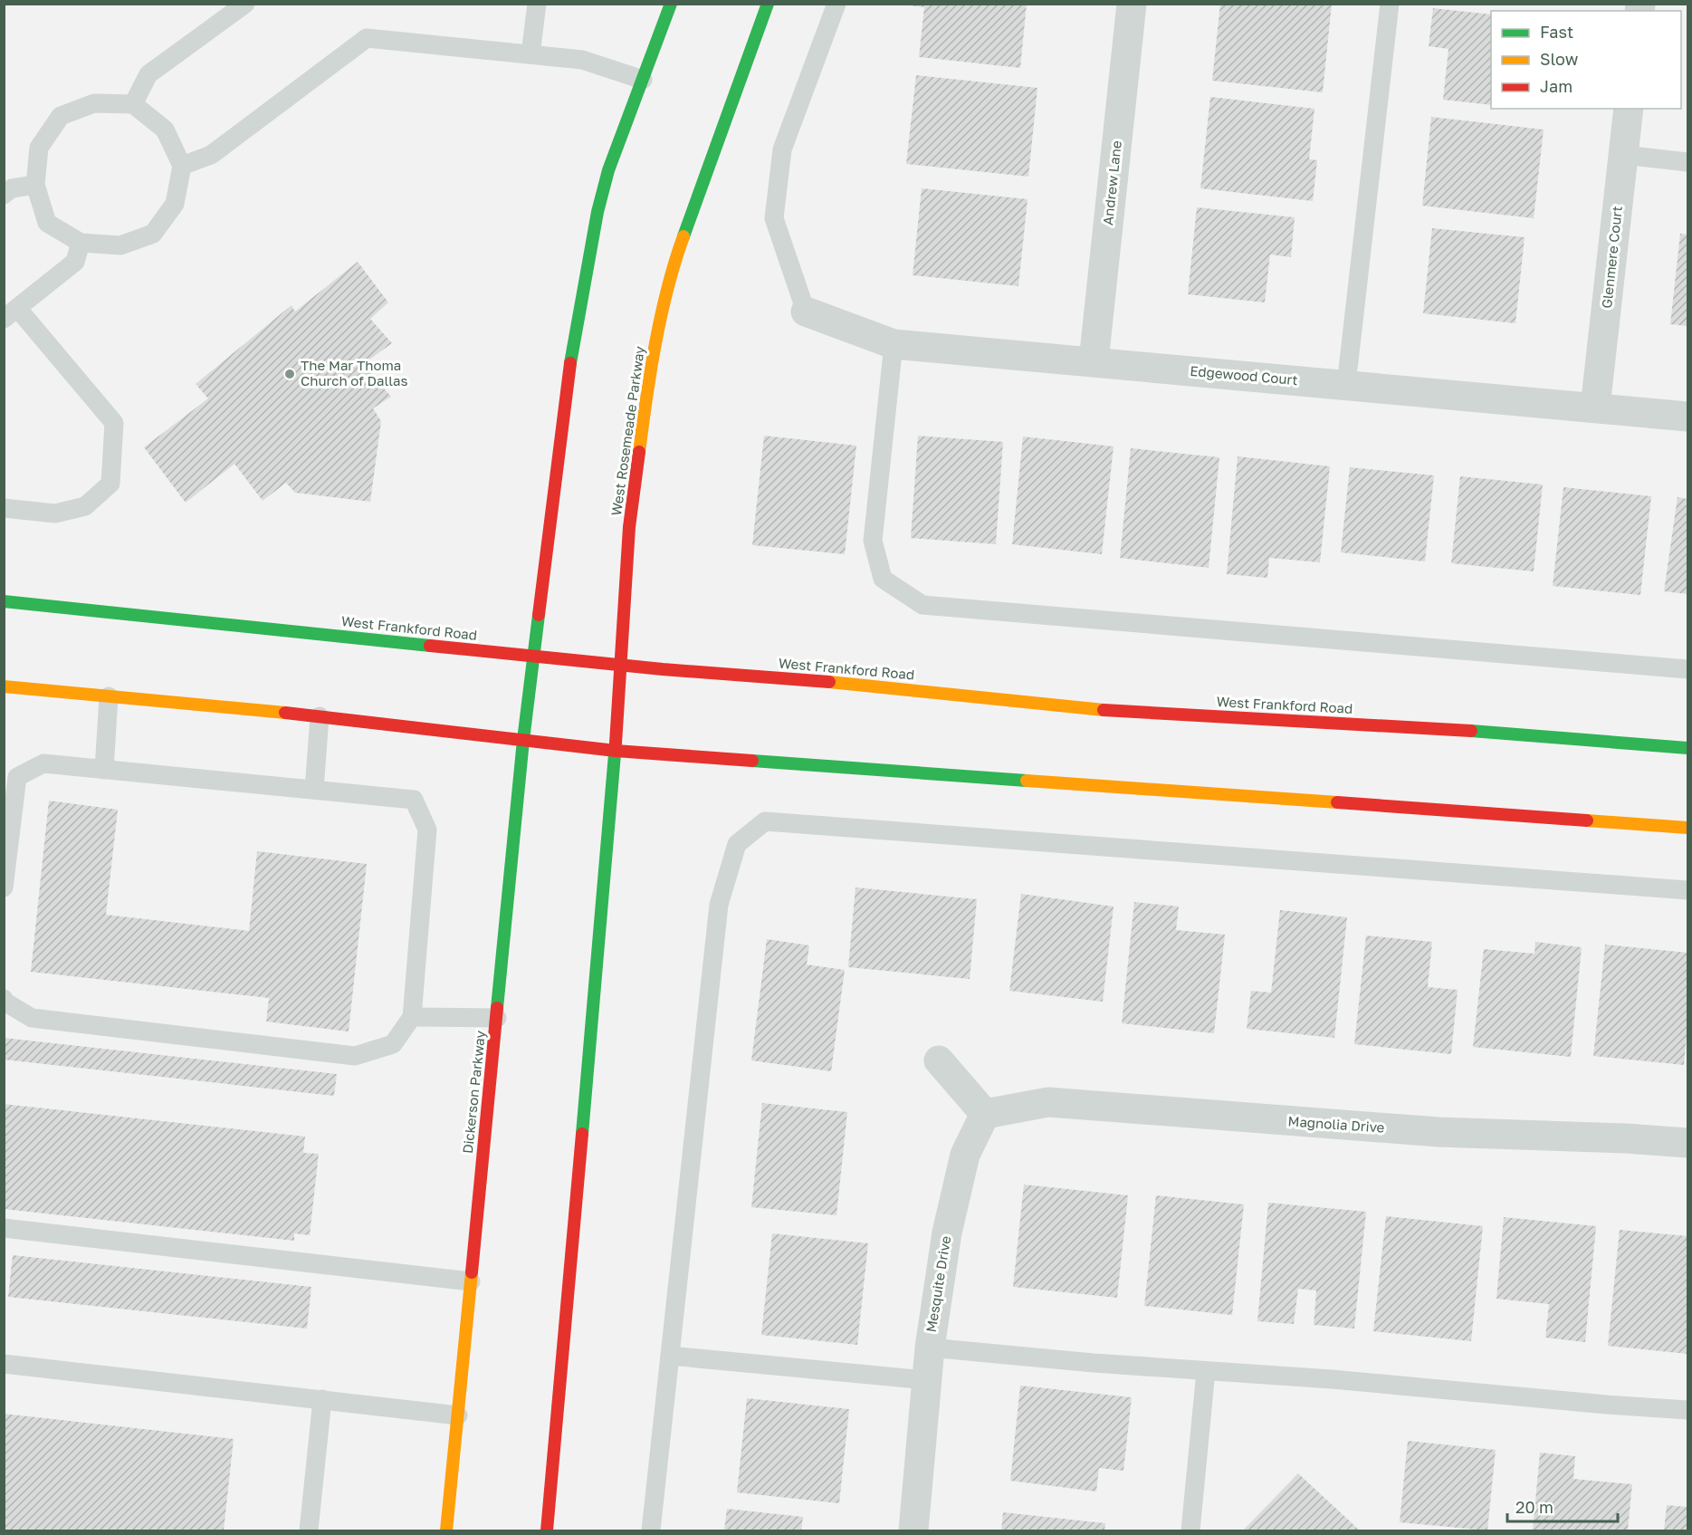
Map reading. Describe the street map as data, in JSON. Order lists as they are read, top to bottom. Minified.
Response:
{"streets":{"main road":["West Rosemeade Parkway","West Frankford Road","Dickerson Parkway"],"street":["Andrew Lane","Glenmere Court","Edgewood Court","Magnolia Drive","Mesquite Drive"]},"crossings":[["Andrew Lane","Edgewood Court"],["Glenmere Court","Edgewood Court"],["West Rosemeade Parkway","West Frankford Road"],["West Frankford Road","Dickerson Parkway"],["Magnolia Drive","Mesquite Drive"]],"places":["The Mar Thoma Church of Dallas"],"legend":["Fast","Slow","Jam"],"scale_bar":"20 m"}
